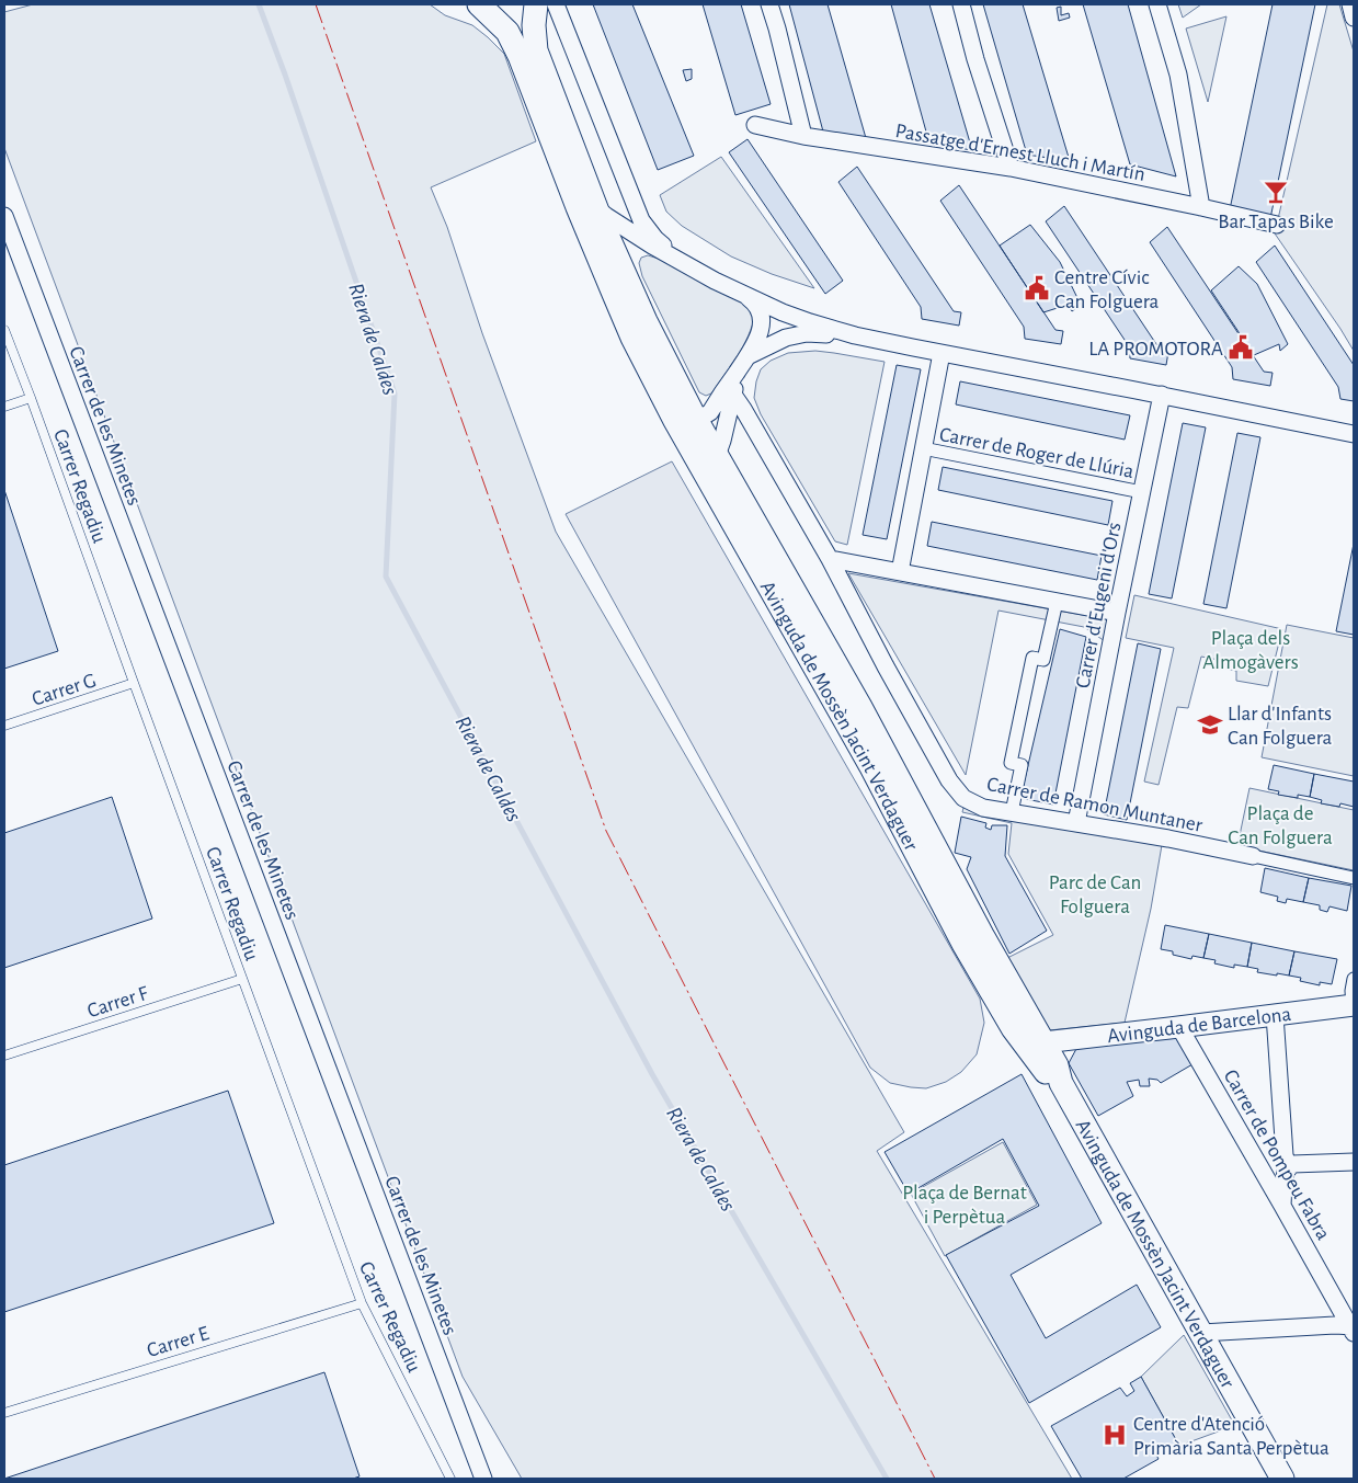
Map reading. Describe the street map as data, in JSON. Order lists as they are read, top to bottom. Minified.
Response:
{"streets":{"main road":["Avinguda de Mossèn Jacint Verdaguer"],"street":["Passatge d'Ernest Lluch i Martín","Carrer de les Minetes","Carrer de Roger de Llúria","Carrer d'Eugeni d'Ors","Carrer de Ramon Muntaner","Avinguda de Barcelona","Carrer de Pompeu Fabra"],"lane":["Carrer Regadiu","Carrer G","Carrer F","Carrer E"]},"crossings":[["Carrer de Roger de Llúria","Carrer d'Eugeni d'Ors"],["Carrer Regadiu","Carrer G"],["Carrer Regadiu","Carrer F"],["Carrer Regadiu","Carrer E"],["Carrer d'Eugeni d'Ors","Carrer de Ramon Muntaner"],["Avinguda de Mossèn Jacint Verdaguer","Avinguda de Barcelona"],["Avinguda de Barcelona","Carrer de Pompeu Fabra"]],"water":["Riera de Caldes"],"parks":["Plaça dels Almogàvers","Plaça de Can Folguera","Parc de Can Folguera","Plaça de Bernat i Perpètua"],"places":{"bar":["Bar Tapas Bike"],"public building":["Centre Cívic Can Folguera","LA PROMOTORA"],"school or university":["Llar d'Infants Can Folguera"],"hospital":["Centre d'Atenció Primària Santa Perpètua"]}}
